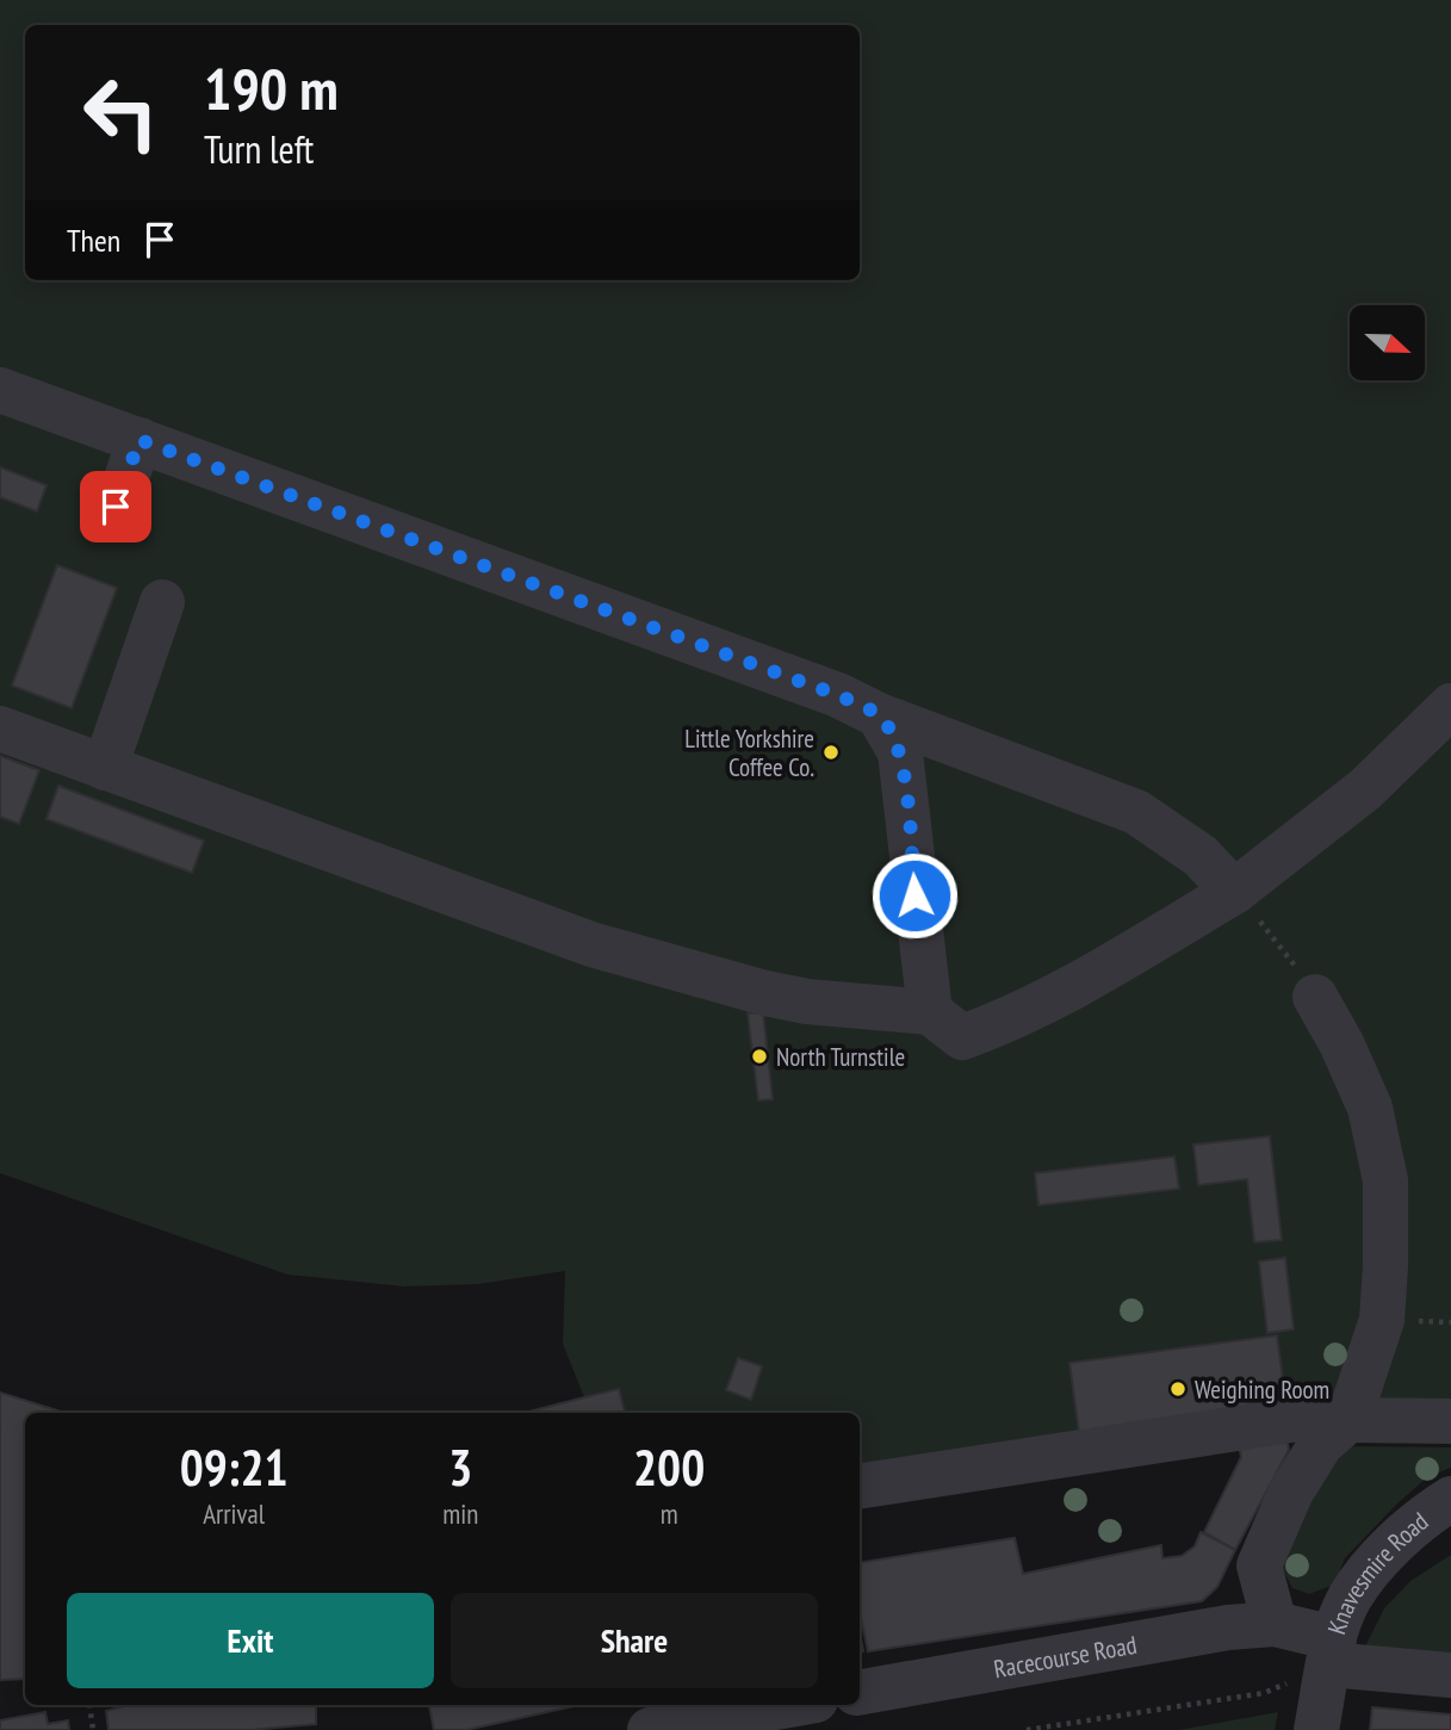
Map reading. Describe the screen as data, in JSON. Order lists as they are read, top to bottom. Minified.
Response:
{"streets":{"street":["Knavesmire Road","Racecourse Road"]},"crossings":[["Knavesmire Road","Racecourse Road"]],"places":["Little Yorkshire Coffee Co.","North Turnstile","Weighing Room"],"north":"right","page":{"turn":["190 m","Turn left"],"then":"Then","eta":["09:21","Arrival","3","min","200","m"],"buttons":["Exit","Share"]}}
